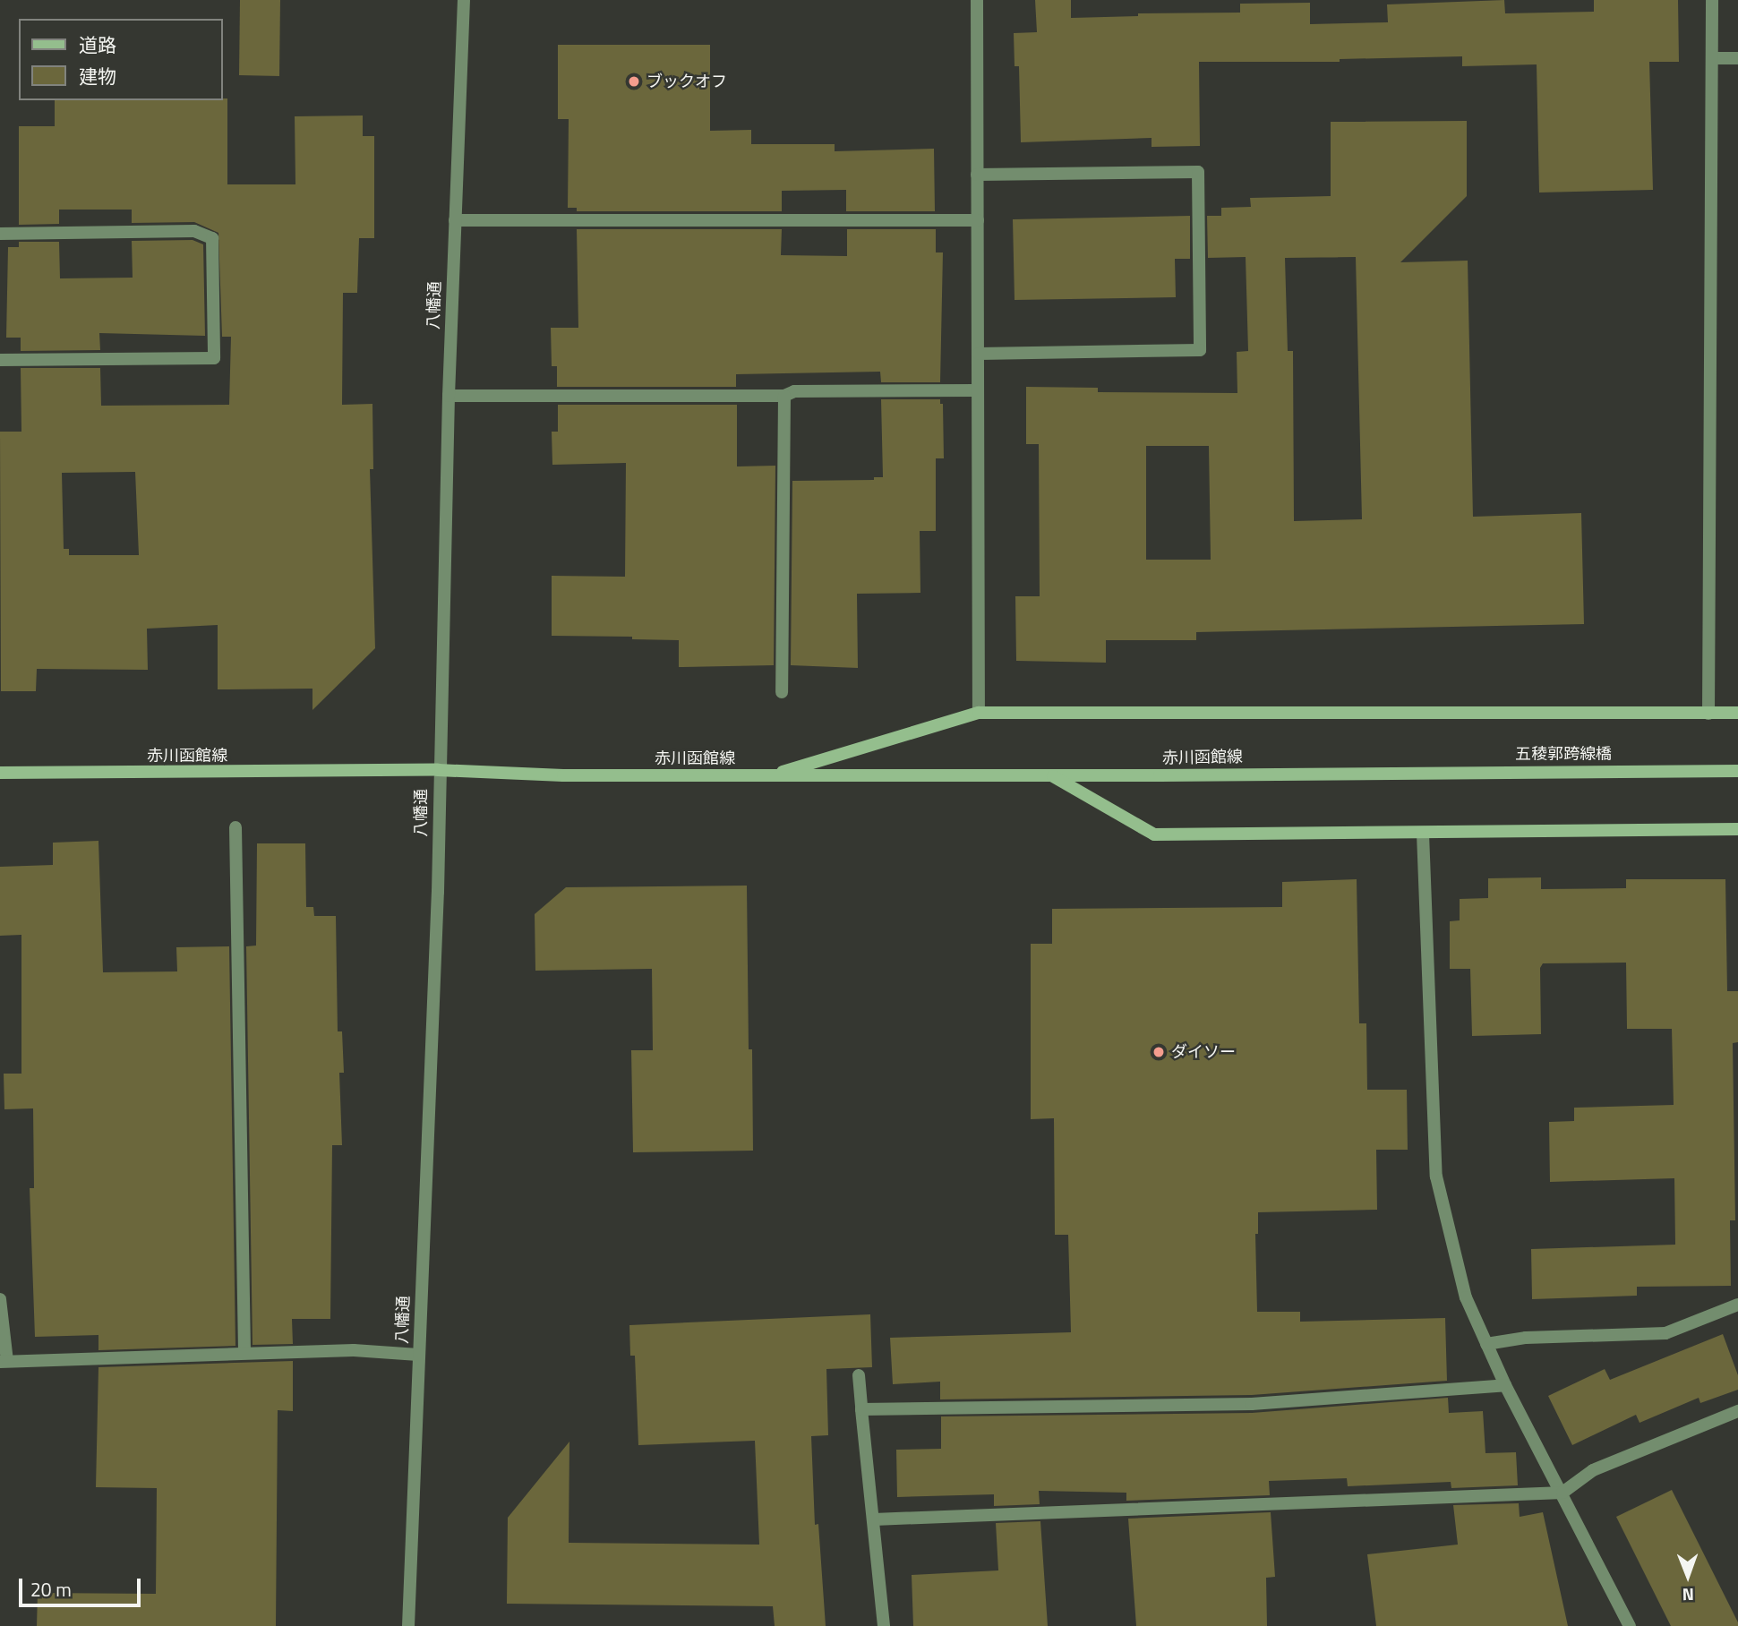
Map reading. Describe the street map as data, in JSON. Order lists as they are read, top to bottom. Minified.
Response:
{"streets":{"main road":["五稜郭跨線橋","赤川函館線"],"street":["八幡通"]},"crossings":[["八幡通","赤川函館線"],["五稜郭跨線橋","赤川函館線"]],"places":["ブックオフ","ダイソー"],"legend":["道路","建物"],"scale_bar":"20 m","north":"bottom"}
